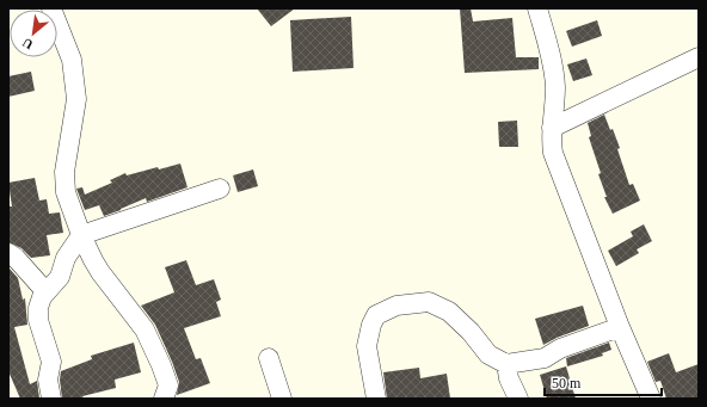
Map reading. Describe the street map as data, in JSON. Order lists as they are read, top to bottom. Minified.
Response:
{"scale_bar":"50 m","north":"bottom left"}
